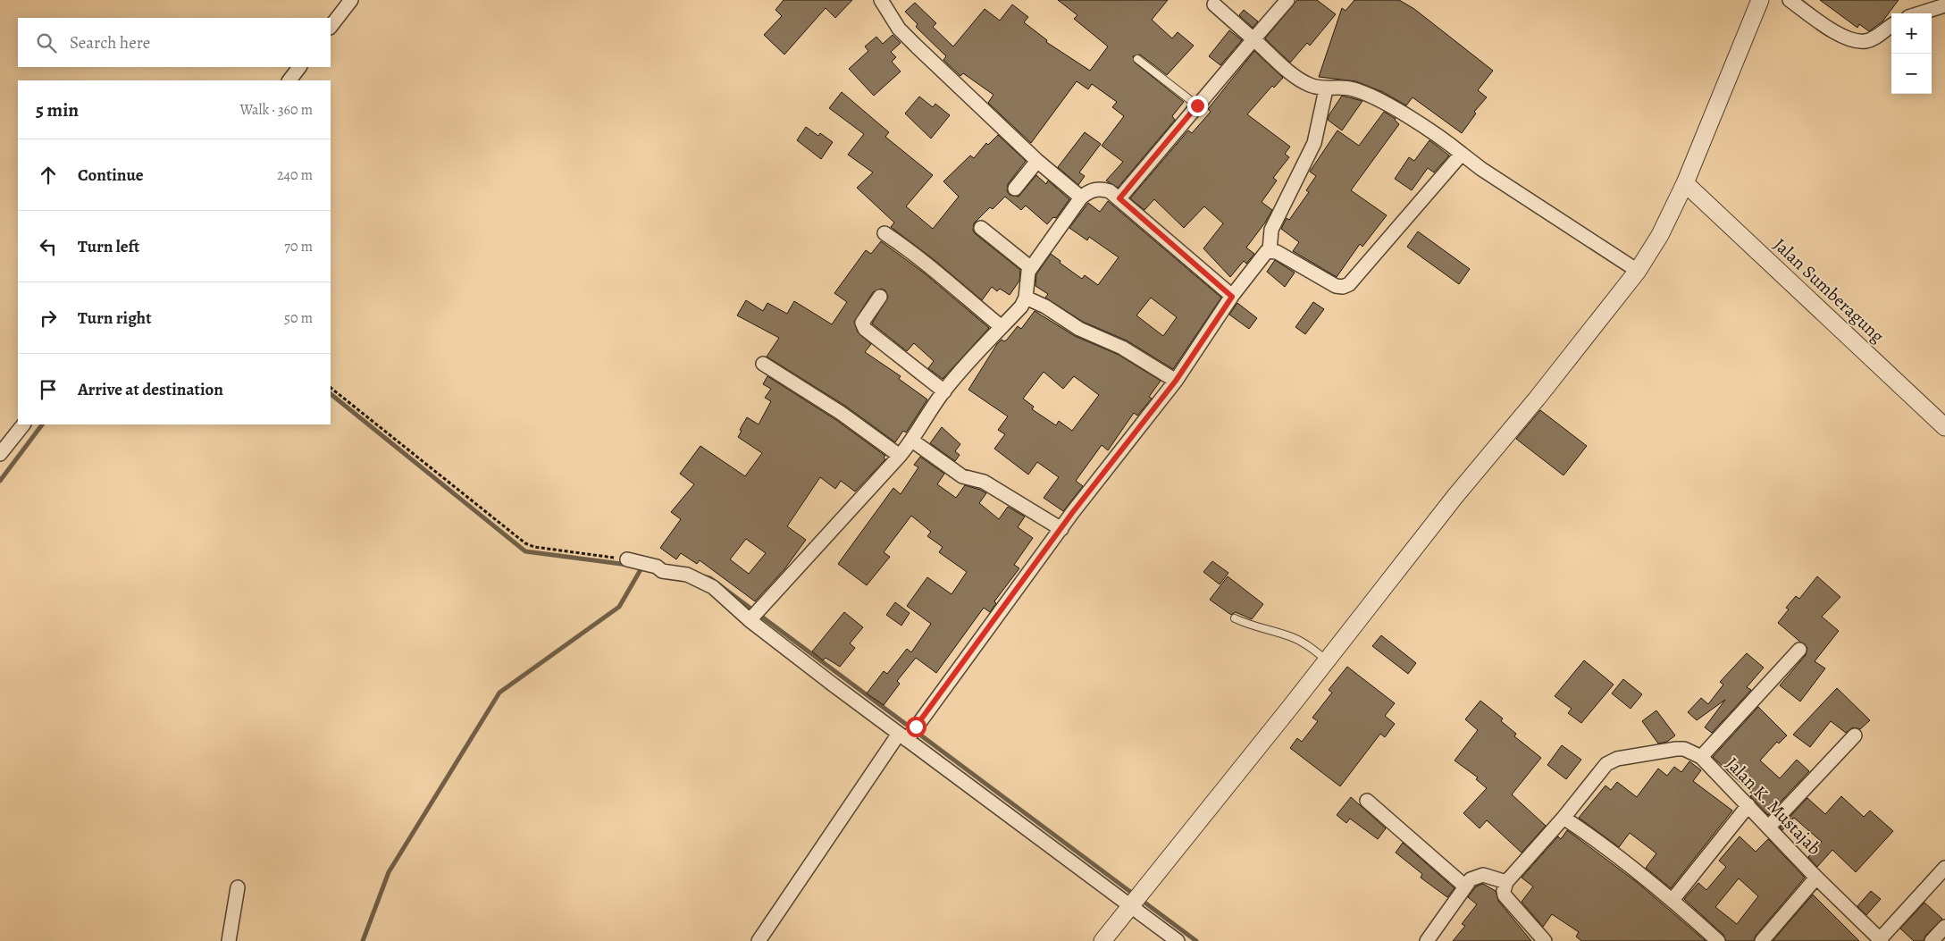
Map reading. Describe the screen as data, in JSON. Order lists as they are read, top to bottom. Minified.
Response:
{"streets":{"street":["Jalan Sumberagung","Jalan K. Mustajab"]},"page":{"map_buttons":["+","−"],"search":"Search here","heading":["5 min","Walk · 360 m"],"list":[["Continue","240 m"],["Turn left","70 m"],["Turn right","50 m"],"Arrive at destination"]}}
